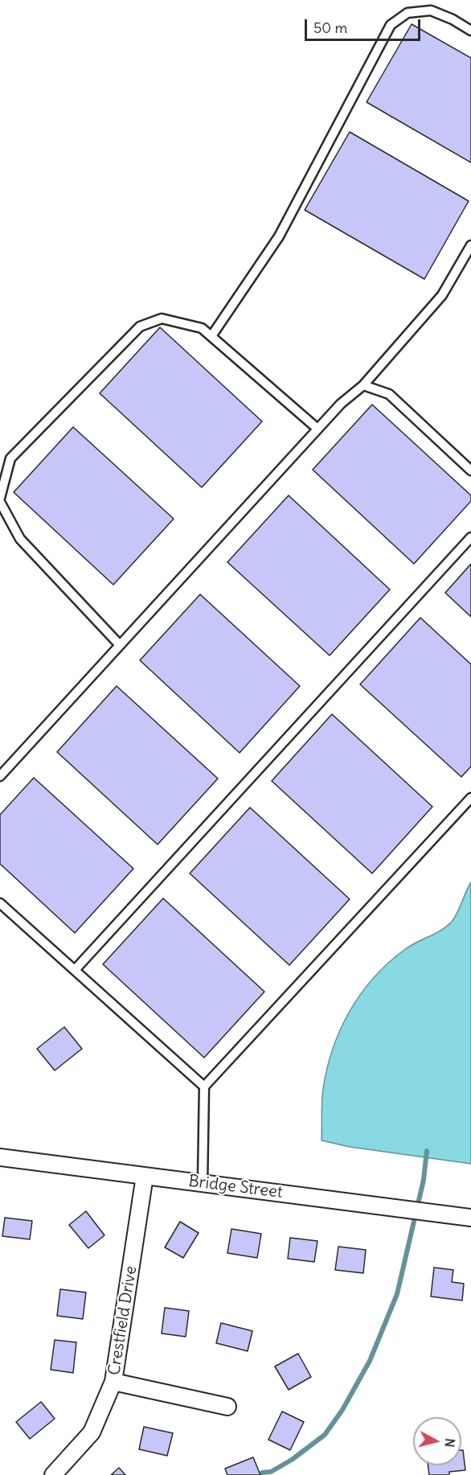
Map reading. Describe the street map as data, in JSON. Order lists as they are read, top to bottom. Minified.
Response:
{"streets":{"street":["Bridge Street","Crestfield Drive"]},"crossings":[["Bridge Street","Crestfield Drive"]],"scale_bar":"50 m","north":"right"}
